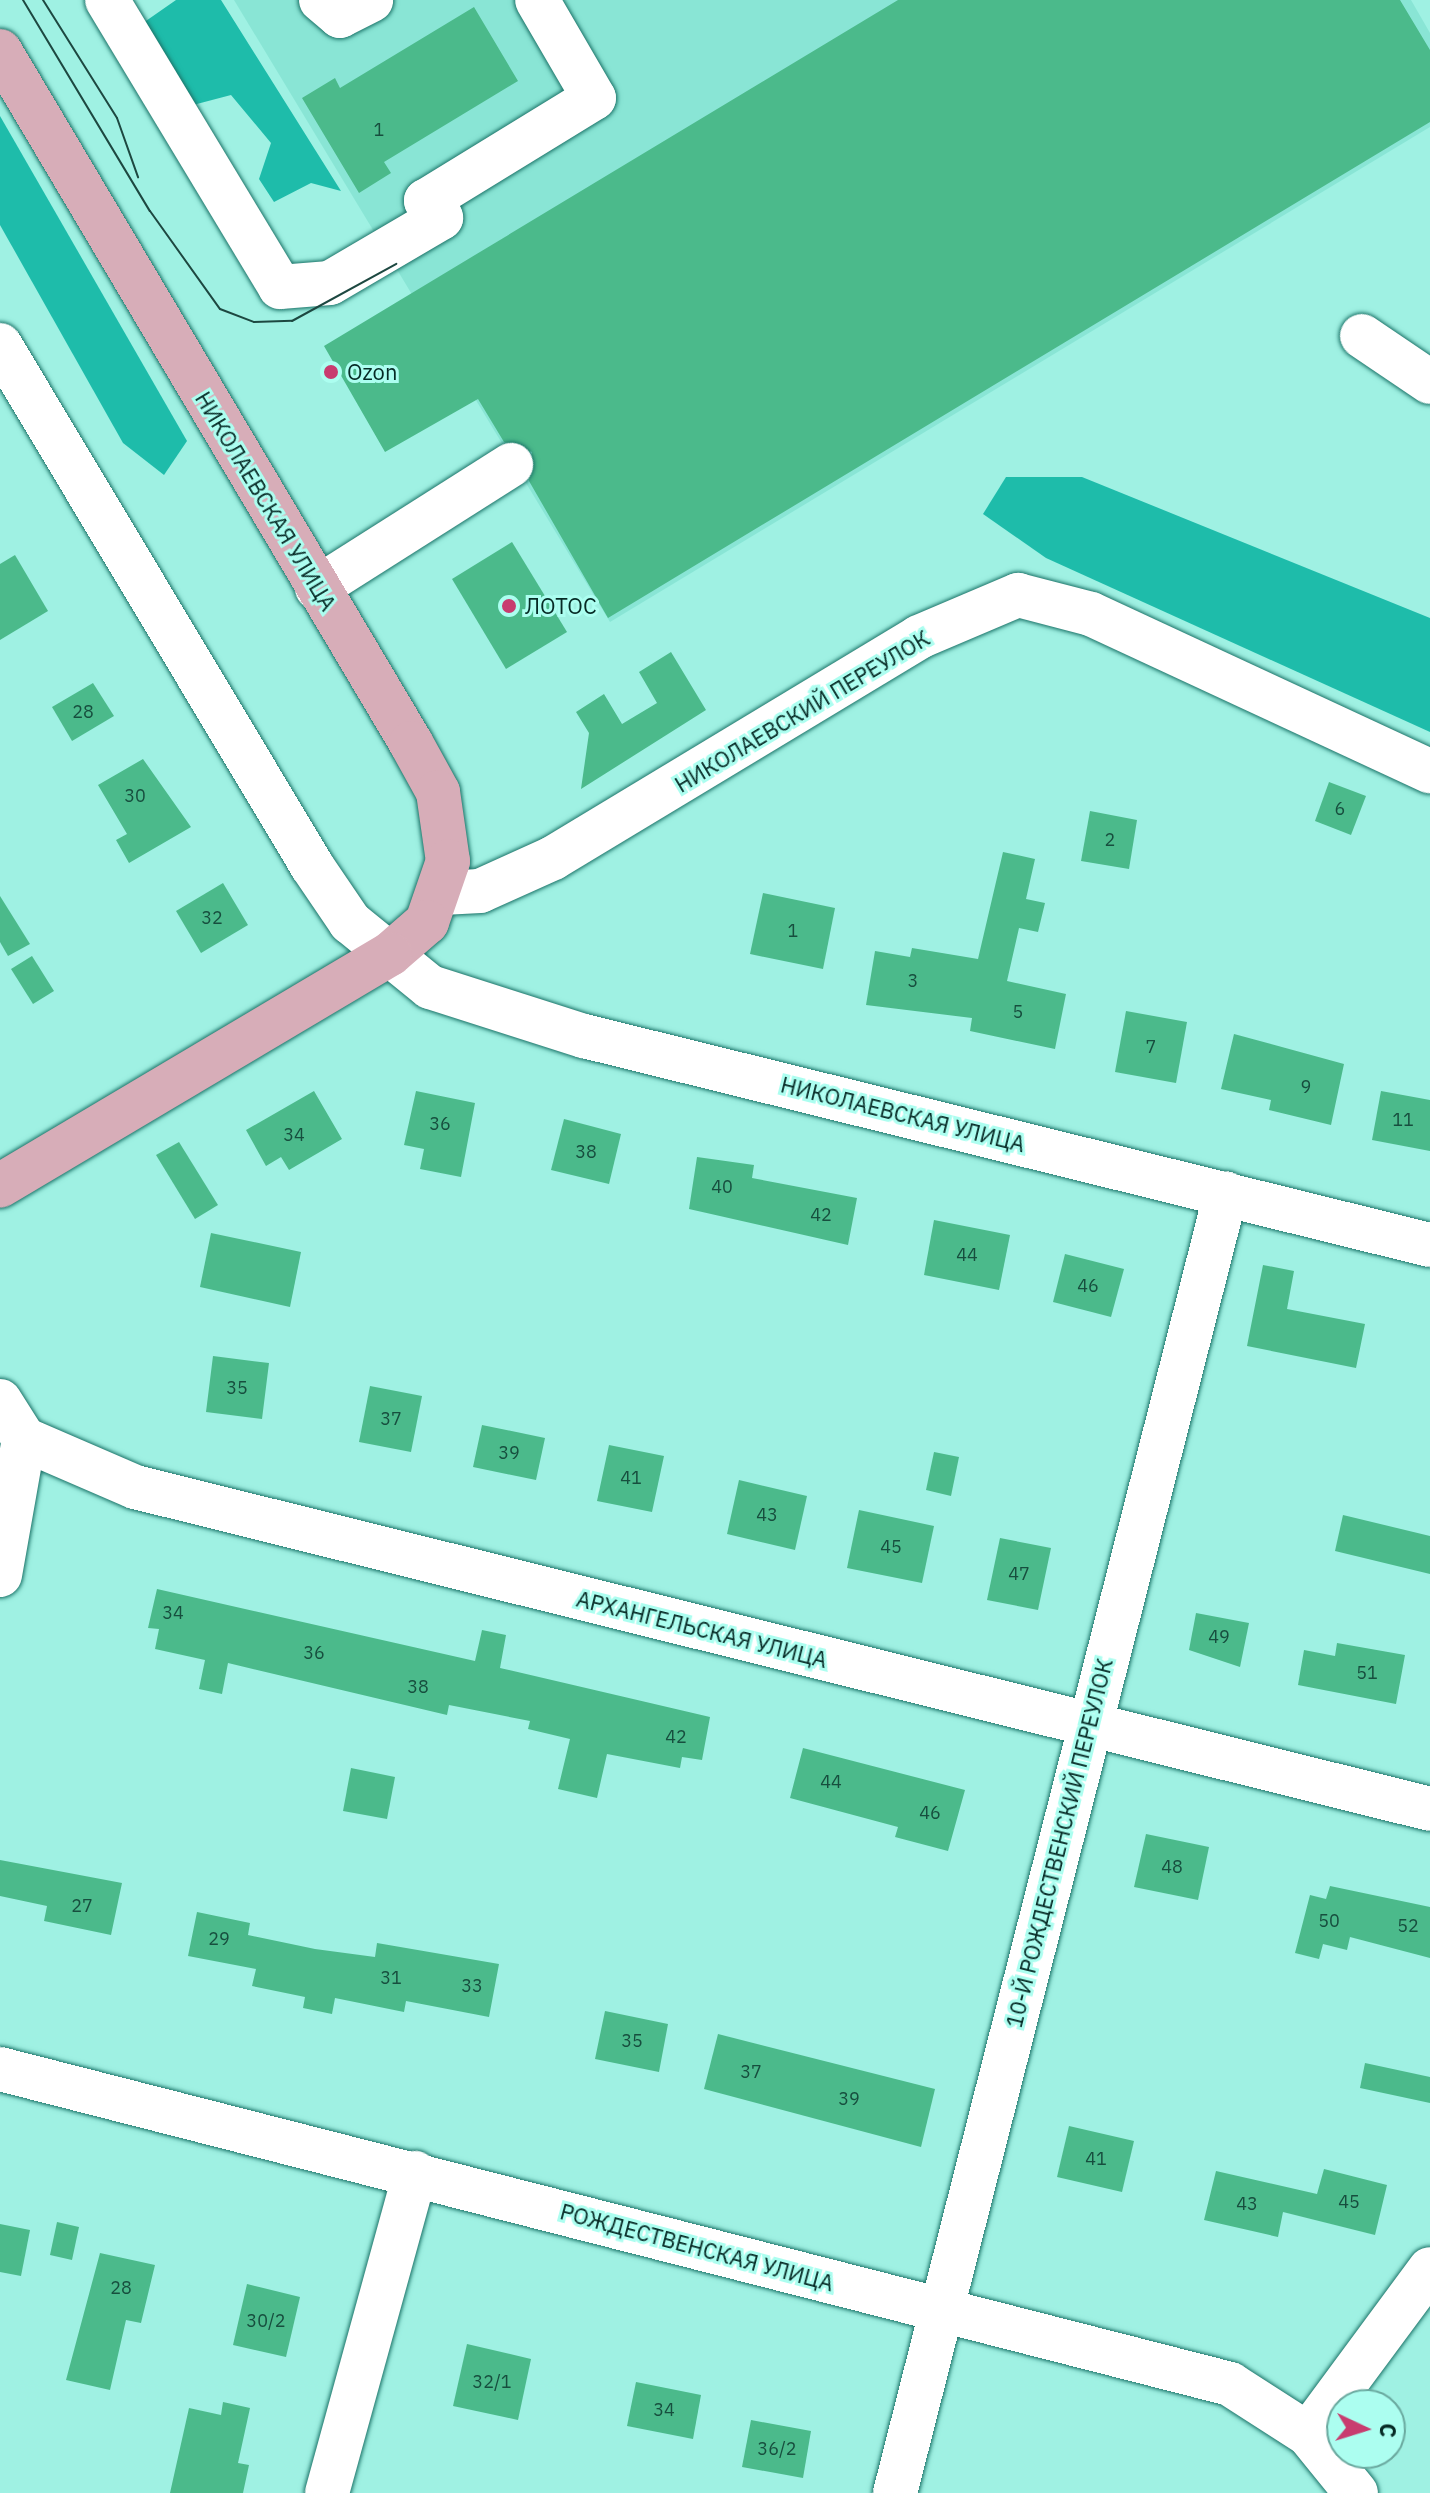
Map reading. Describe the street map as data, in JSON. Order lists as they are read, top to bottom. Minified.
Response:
{"streets":{"main road":["НИКОЛАЕВСКАЯ УЛИЦА"],"street":["НИКОЛАЕВСКИЙ ПЕРЕУЛОК","АРХАНГЕЛЬСКАЯ УЛИЦА","10-Й РОЖДЕСТВЕНСКИЙ ПЕРЕУЛОК","РОЖДЕСТВЕНСКАЯ УЛИЦА"]},"crossings":[["НИКОЛАЕВСКАЯ УЛИЦА","НИКОЛАЕВСКИЙ ПЕРЕУЛОК"],["НИКОЛАЕВСКАЯ УЛИЦА","10-Й РОЖДЕСТВЕНСКИЙ ПЕРЕУЛОК"],["АРХАНГЕЛЬСКАЯ УЛИЦА","10-Й РОЖДЕСТВЕНСКИЙ ПЕРЕУЛОК"],["10-Й РОЖДЕСТВЕНСКИЙ ПЕРЕУЛОК","РОЖДЕСТВЕНСКАЯ УЛИЦА"]],"places":["Ozon","ЛОТОС"],"house_numbers":["1","28","30","6","2","32","1","3","5","7","9","11","36","34","38","40","42","44","46","35","37","39","41","43","45","47","34","49","36","51","38","42","44","46","48","27","50","52","29","31","33","35","37","39","41","45","43","28","30/2","32/1","34","36/2"],"north":"right"}
